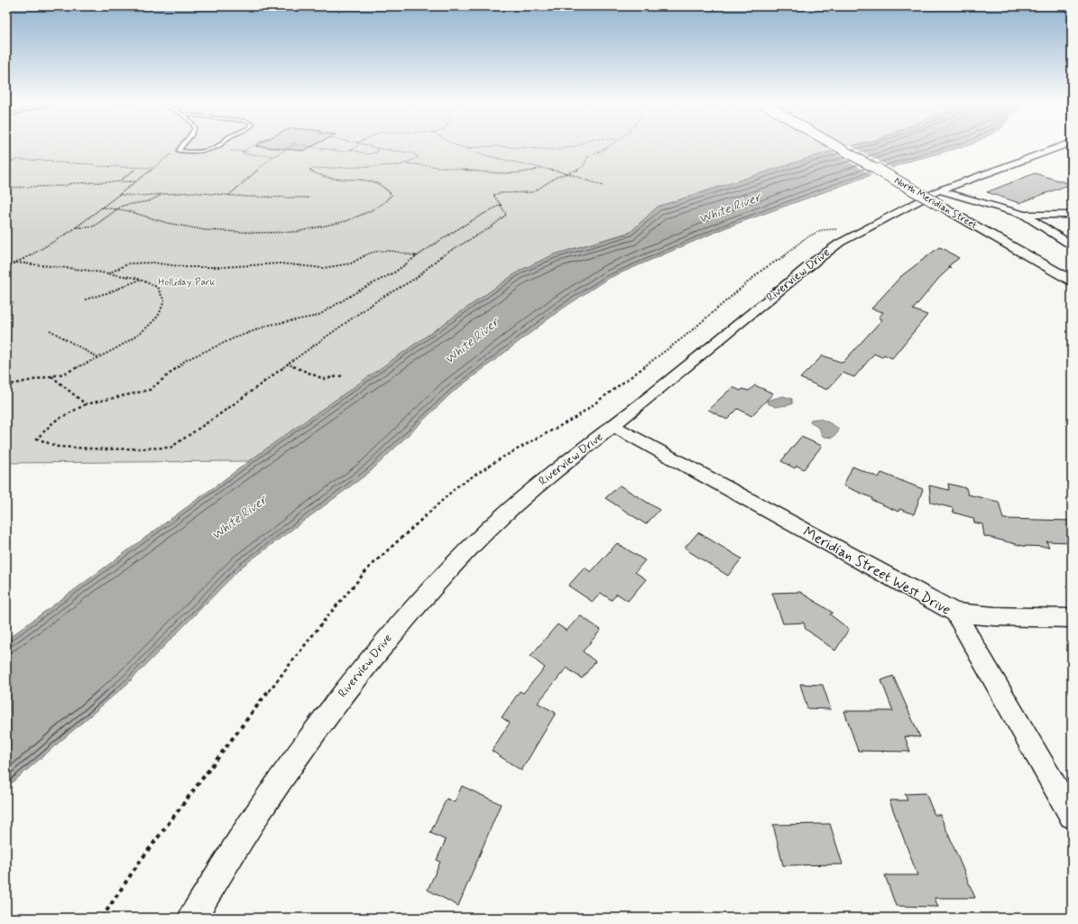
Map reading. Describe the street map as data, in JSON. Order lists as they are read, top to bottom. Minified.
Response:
{"streets":{"main road":["North Meridian Street"],"street":["Riverview Drive","Meridian Street West Drive"]},"crossings":[["North Meridian Street","Riverview Drive"],["Riverview Drive","Meridian Street West Drive"]],"water":["White River"],"parks":["Holliday Park"]}
